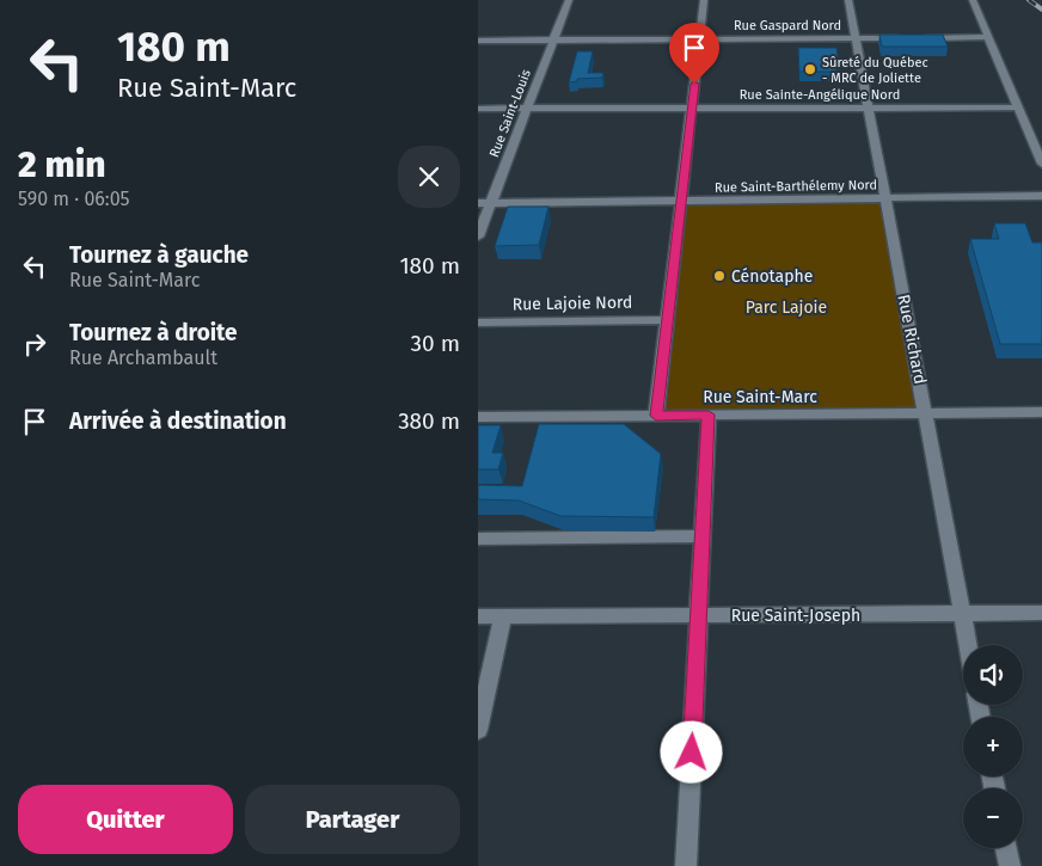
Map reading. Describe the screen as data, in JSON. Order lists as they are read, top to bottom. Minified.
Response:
{"streets":{"street":["Rue Gaspard Nord","Rue Sainte-Angélique Nord","Rue Saint-Louis","Rue Saint-Barthélemy Nord","Rue Lajoie Nord","Rue Richard","Rue Saint-Marc","Rue Saint-Joseph"]},"crossings":[["Rue Gaspard Nord","Rue Saint-Louis"],["Rue Gaspard Nord","Rue Richard"],["Rue Sainte-Angélique Nord","Rue Saint-Louis"],["Rue Sainte-Angélique Nord","Rue Richard"],["Rue Saint-Louis","Rue Saint-Barthélemy Nord"],["Rue Saint-Barthélemy Nord","Rue Richard"],["Rue Richard","Rue Saint-Marc"],["Rue Richard","Rue Saint-Joseph"]],"parks":["Parc Lajoie"],"places":["Sûreté du Québec - MRC de Joliette","Cénotaphe"],"page":{"turn":["180 m","Rue Saint-Marc"],"heading":["2 min","590 m · 06:05"],"list":[{"name":"Tournez à gauche","note":"Rue Saint-Marc","value":"180 m"},{"name":"Tournez à droite","note":"Rue Archambault","value":"30 m"},{"name":"Arrivée à destination","value":"380 m"}],"map_buttons":["+","−"],"buttons":["Quitter","Partager"]}}
